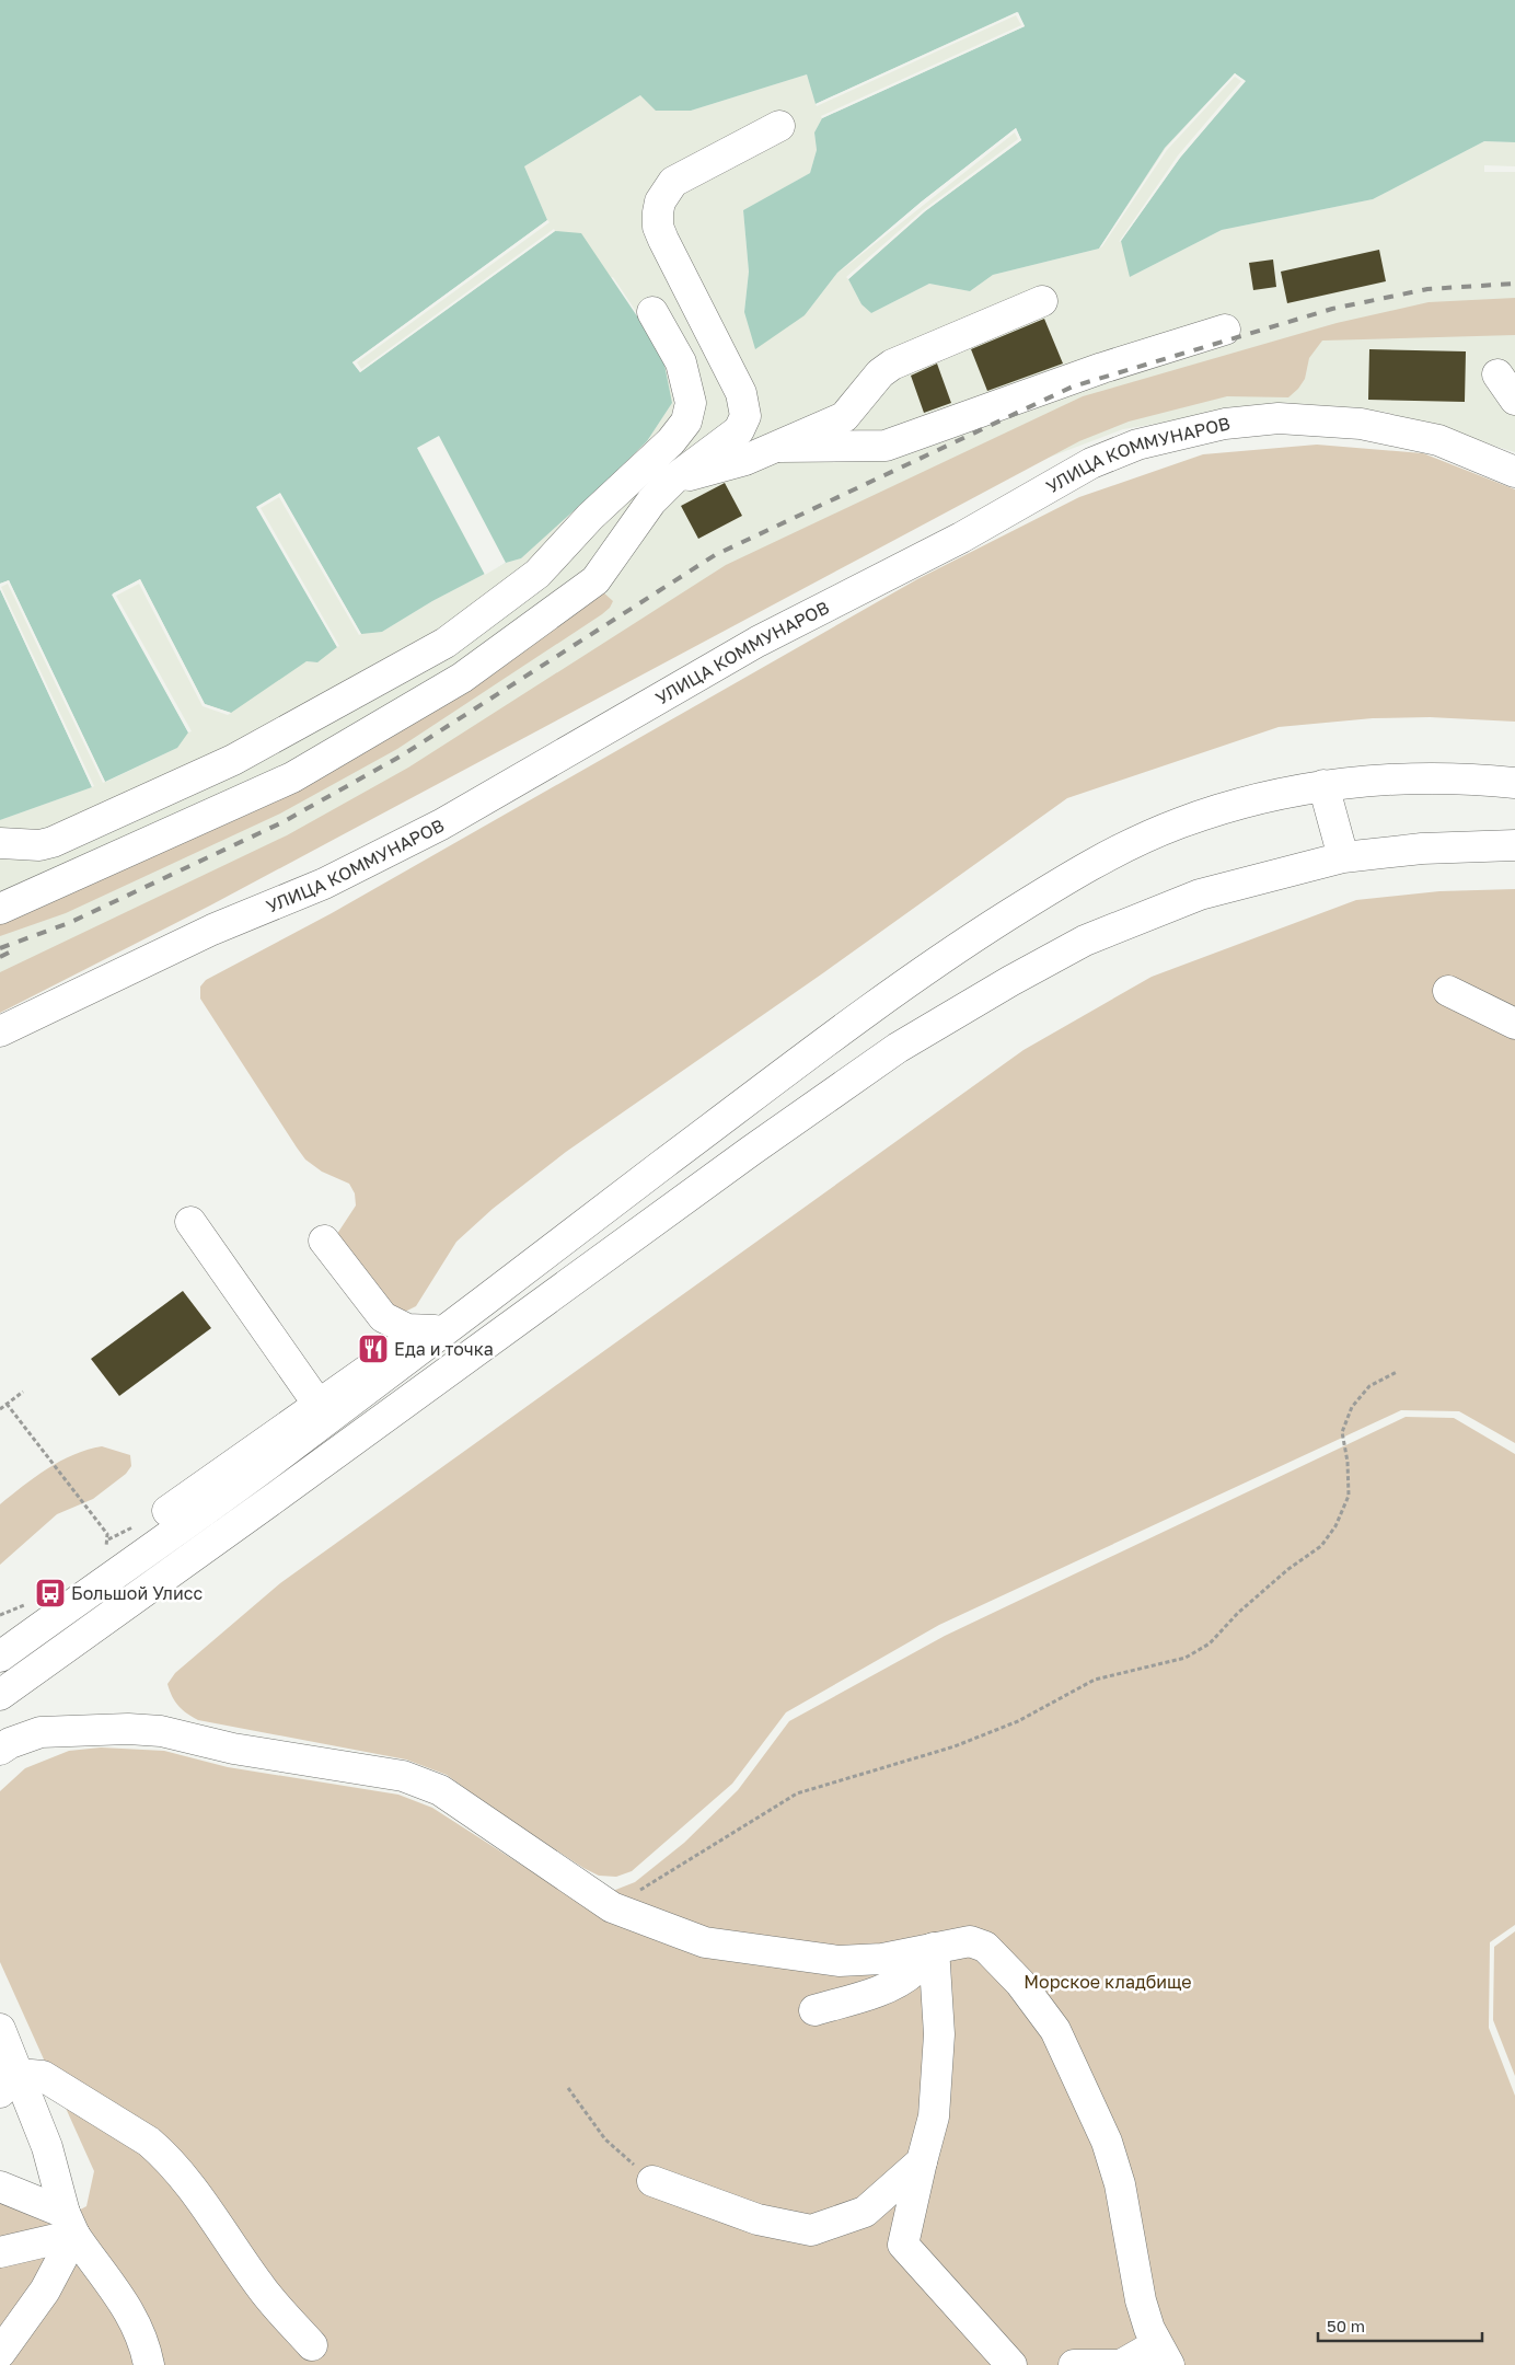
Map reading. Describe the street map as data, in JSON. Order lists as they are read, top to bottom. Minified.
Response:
{"streets":{"main road":["УЛИЦА КОММУНАРОВ"]},"parks":["Морское кладбище"],"places":{"restaurant":["Еда и точка"],"bus stop":["Большой Улисс"]},"scale_bar":"50 m"}
